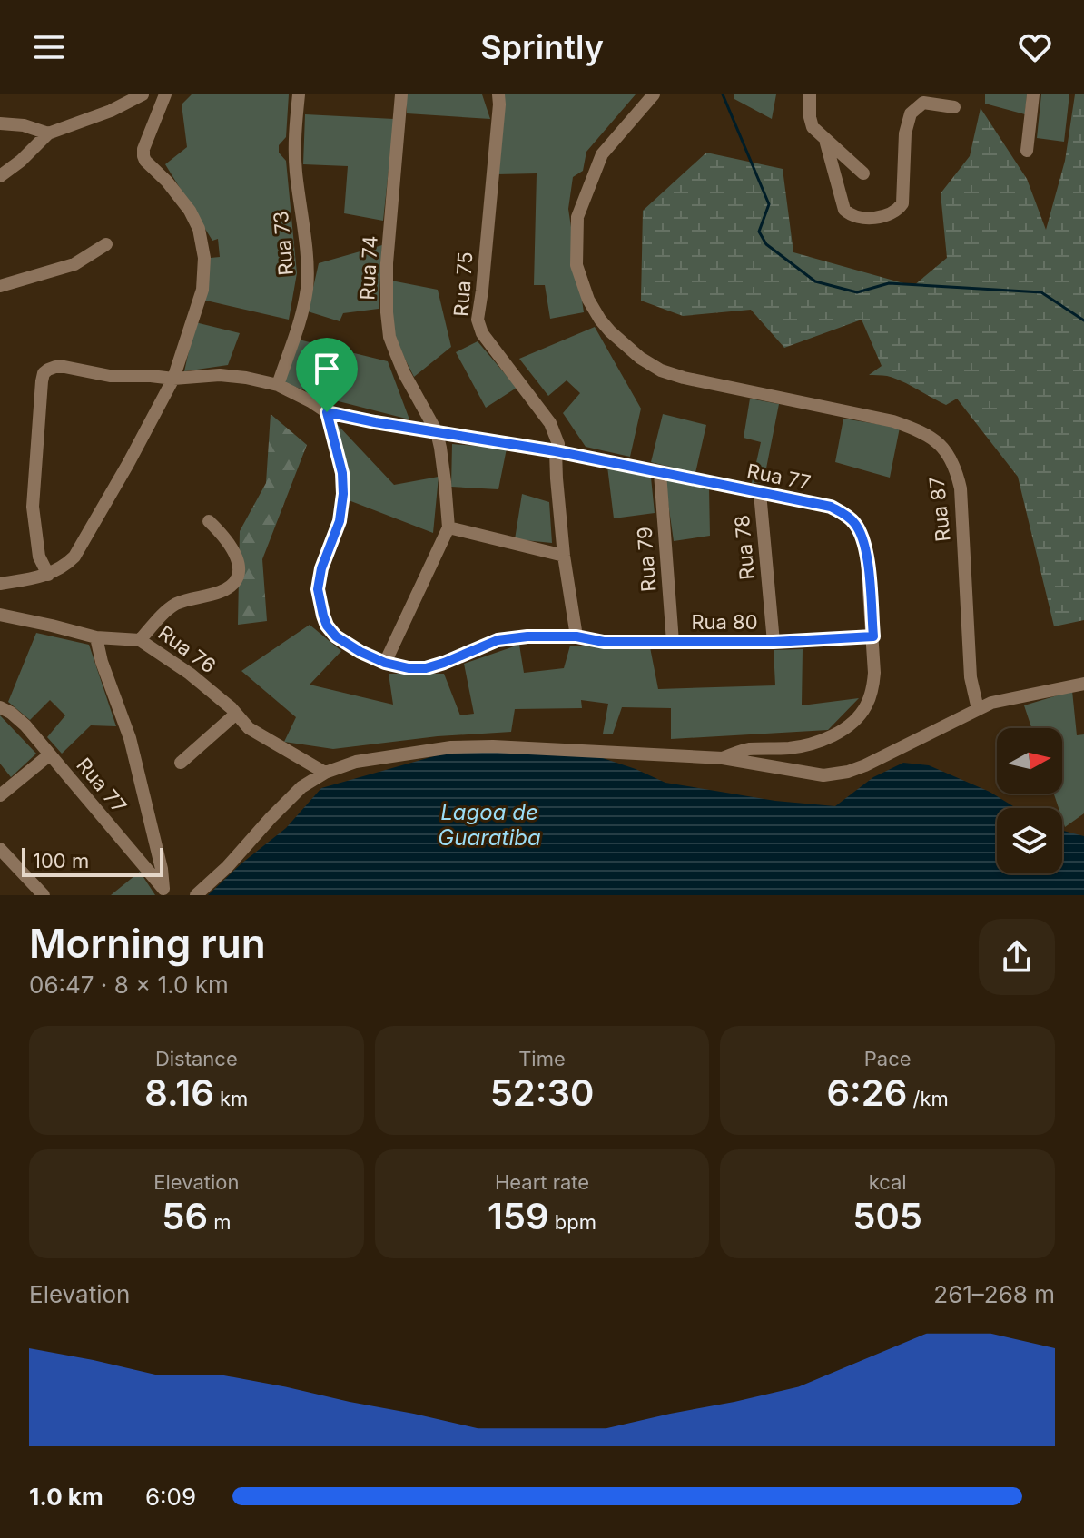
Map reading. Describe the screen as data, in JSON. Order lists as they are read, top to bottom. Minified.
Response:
{"streets":{"street":["Rua 73","Rua 74","Rua 75","Rua 77","Rua 87","Rua 78","Rua 79","Rua 80","Rua 76"]},"crossings":[["Rua 74","Rua 77"],["Rua 75","Rua 77"],["Rua 77","Rua 78"],["Rua 77","Rua 79"],["Rua 77","Rua 80"],["Rua 78","Rua 80"],["Rua 79","Rua 80"]],"water":["Lagoa de Guaratiba"],"scale_bar":"100 m","north":"right","page":{"header":"Sprintly","scale":"100 m","heading":["Morning run","06:47 · 8 × 1.0 km"],"stats":[["Distance","8.16 km"],["Time","52:30"],["Pace","6:26 /km"],["Elevation","56 m"],["Heart rate","159 bpm"],["kcal","505"]],"chart":["Elevation","261–268 m"],"list":[{"name":"1.0 km","note":"6:09"}]}}
